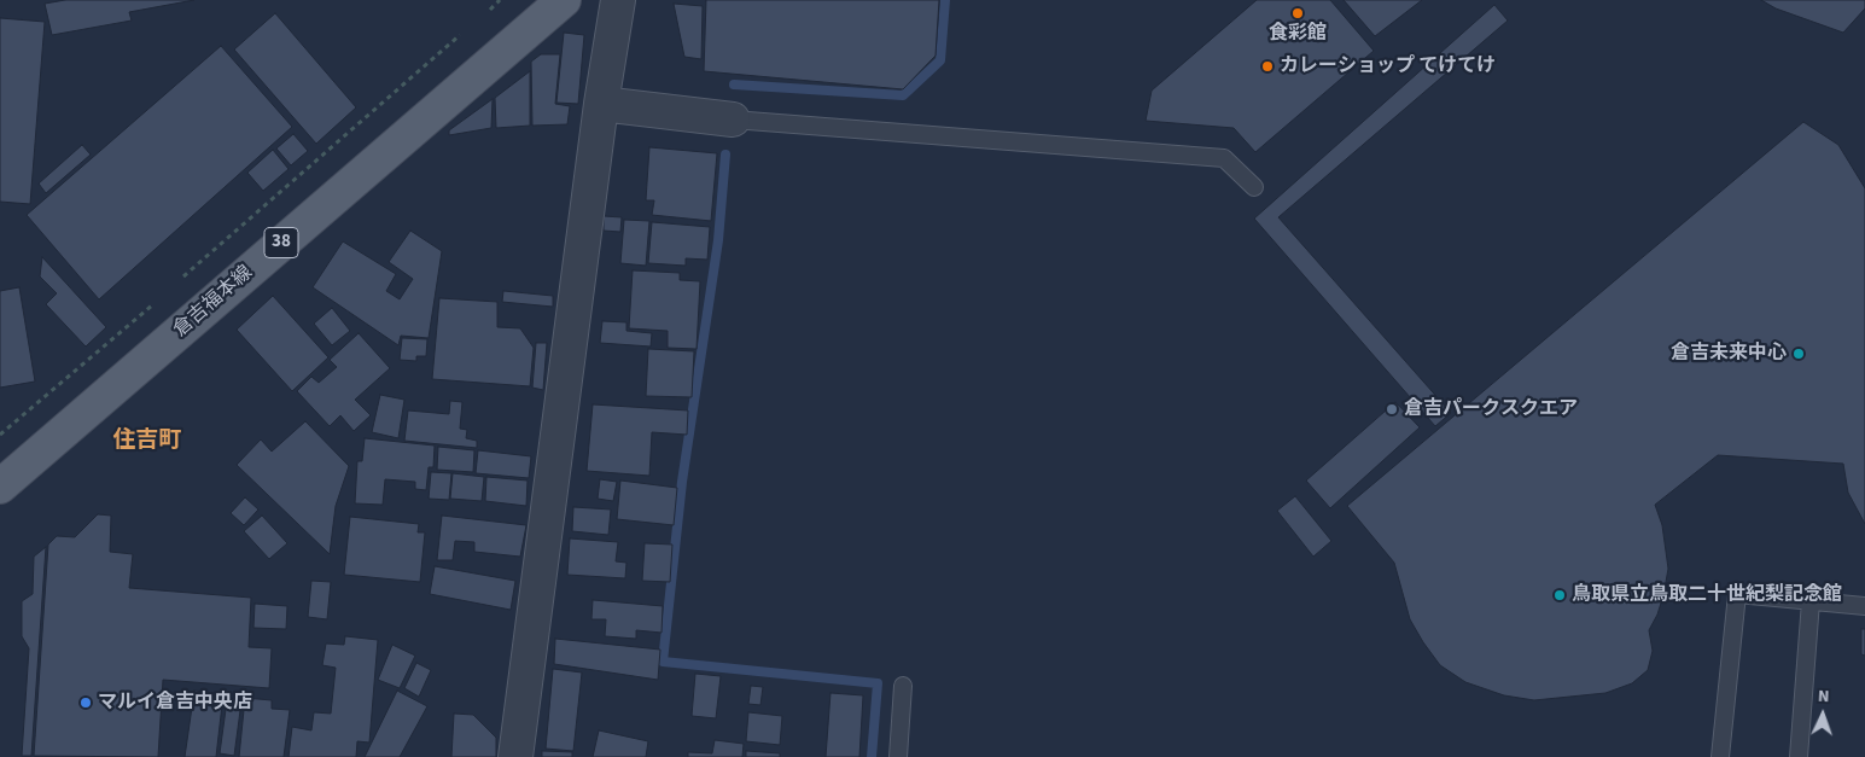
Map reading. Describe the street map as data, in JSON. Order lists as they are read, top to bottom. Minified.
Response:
{"streets":{"main road":["38","倉吉福本線"]},"districts":["住吉町"],"places":["食彩館","カレーショップ てけてけ","倉吉未来中心","倉吉パークスクエア","鳥取県立鳥取二十世紀梨記念館","マルイ倉吉中央店"],"north":"top"}
